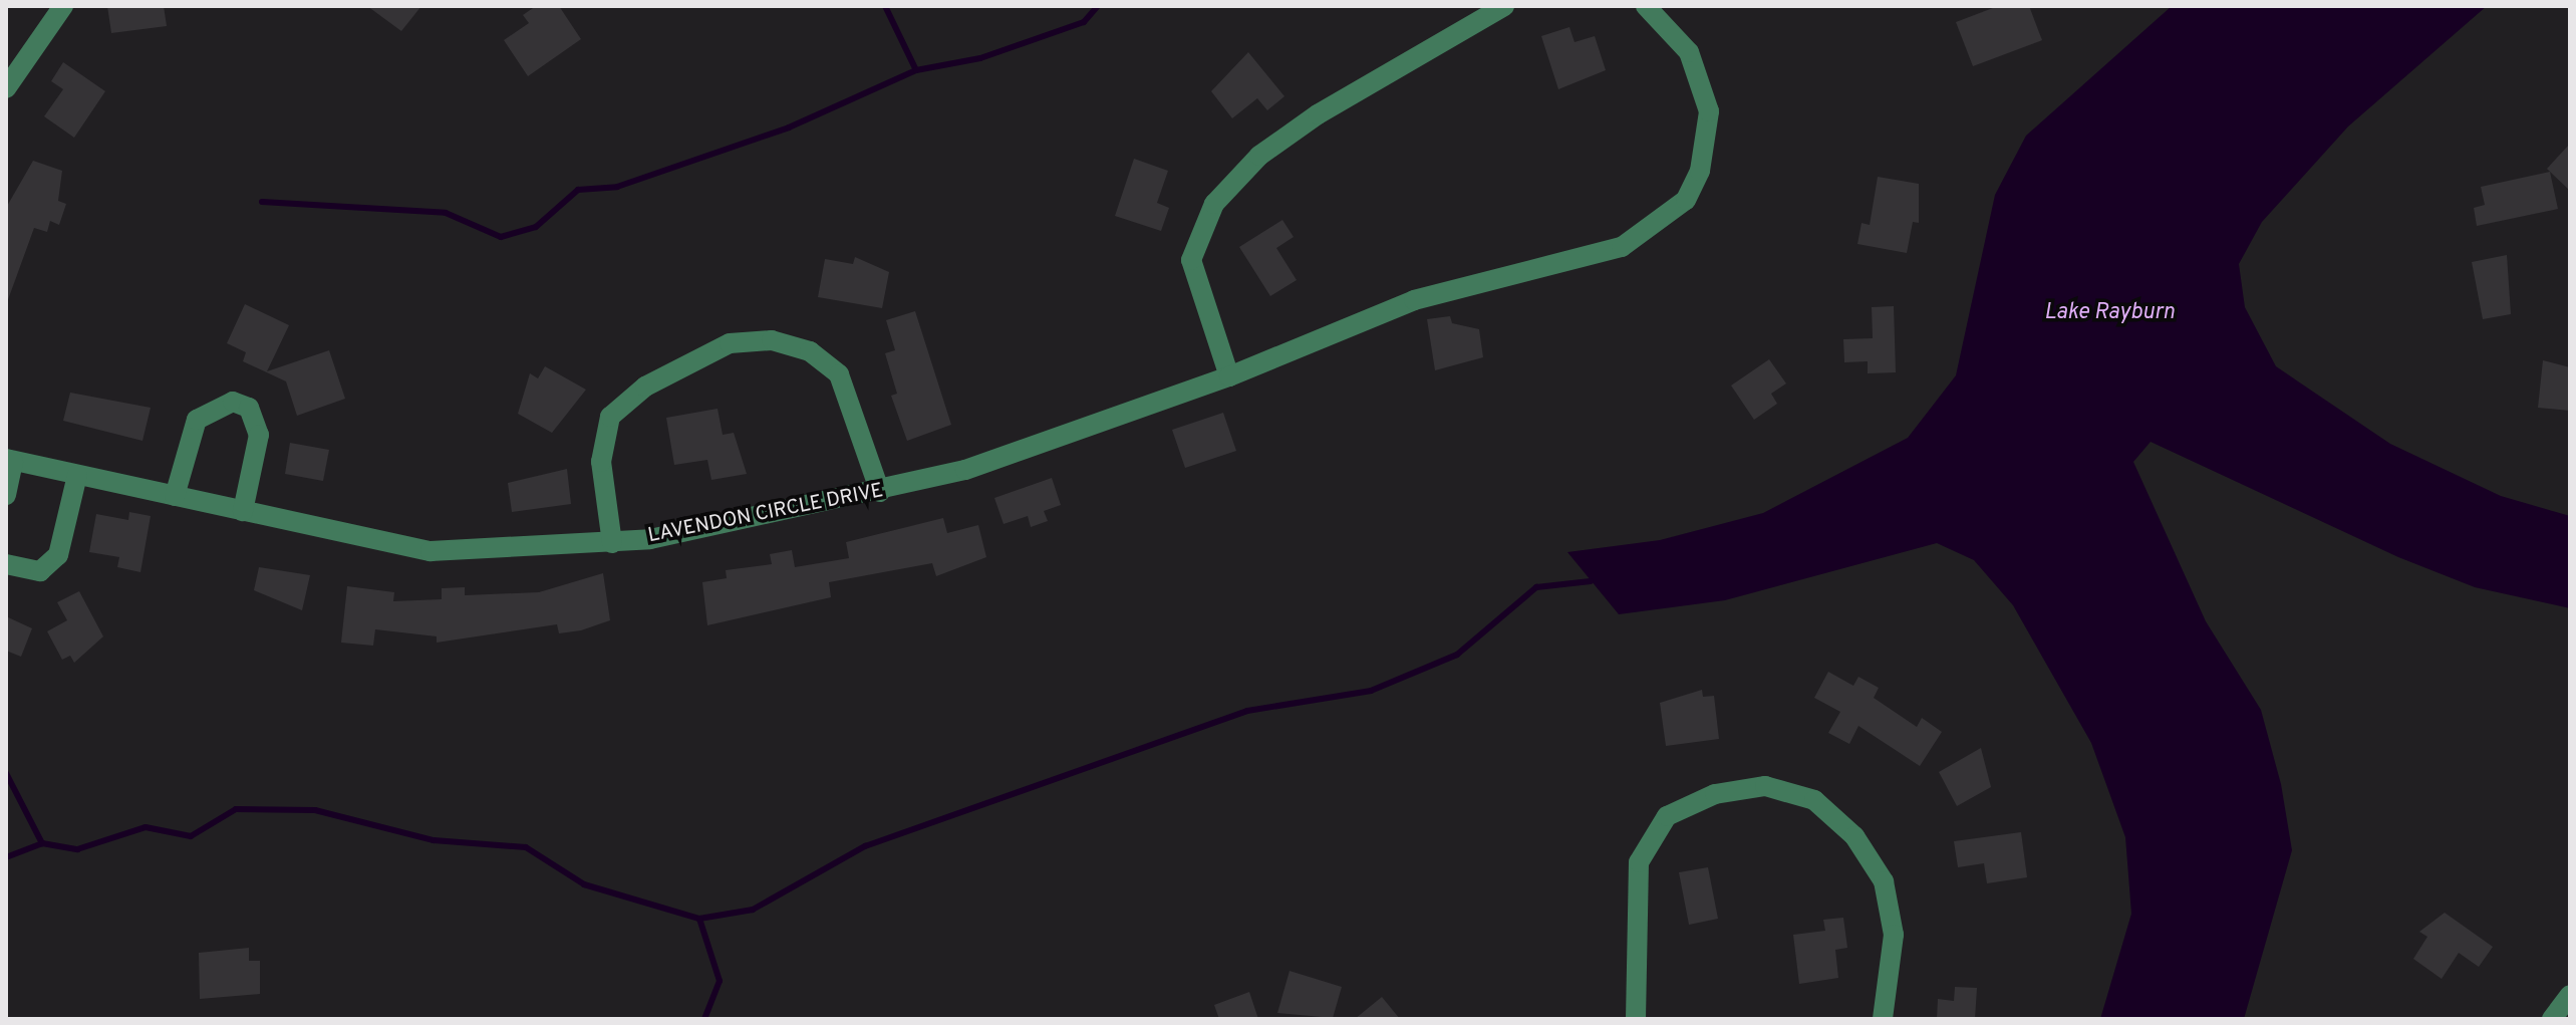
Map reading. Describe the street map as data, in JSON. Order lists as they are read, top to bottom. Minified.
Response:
{"streets":{"street":["LAVENDON CIRCLE DRIVE"]},"water":["Lake Rayburn"]}
